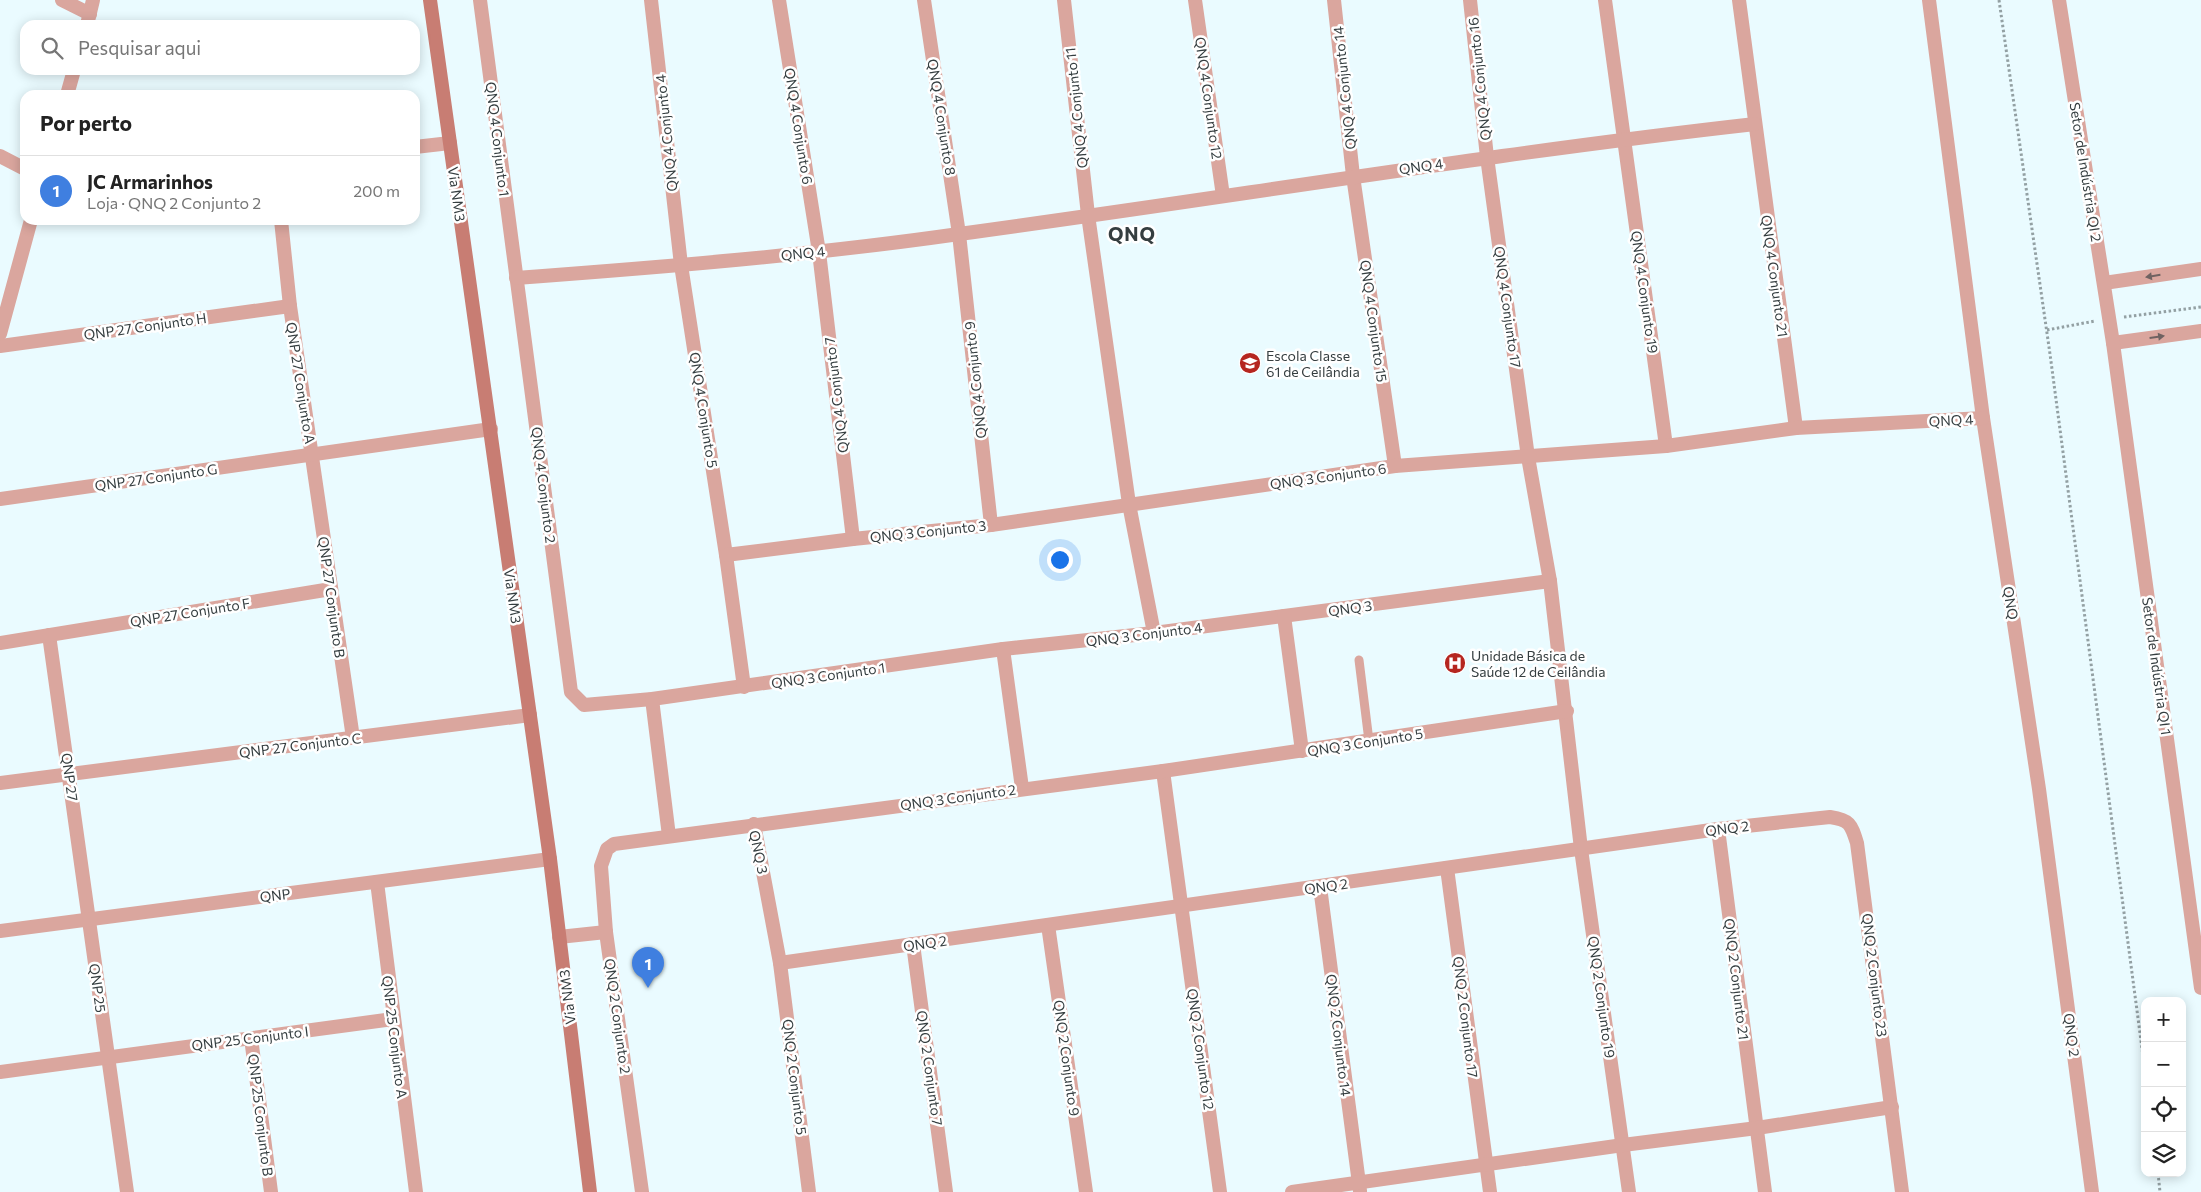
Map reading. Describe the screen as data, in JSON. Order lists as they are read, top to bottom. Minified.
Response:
{"streets":{"main road":["Via NM3"],"street":["QNQ 4 Conjunto 16","QNQ 4 Conjunto 14","QNQ 4 Conjunto 12","QNQ 4 Conjunto 11","QNQ 4 Conjunto 8","QNQ 4 Conjunto 6","QNQ 4 Conjunto 4","QNQ 4 Conjunto 1","QNQ 4","Setor de Indústria QI 2","QNQ 4 Conjunto 21","QNQ 4 Conjunto 19","QNQ 4 Conjunto 17","QNQ 4 Conjunto 15","QNP 27 Conjunto H","QNQ 4 Conjunto 9","QNP 27 Conjunto A","QNQ 4 Conjunto 7","QNQ 4 Conjunto 5","QNQ 3 Conjunto 6","QNP 27 Conjunto G","QNQ 4 Conjunto 2","QNQ 3 Conjunto 3","QNP 27 Conjunto B","QNQ","QNQ 3","QNP 27 Conjunto F","QNQ 3 Conjunto 4","Setor de Indústria QI 1","QNQ 3 Conjunto 1","QNQ 3 Conjunto 5","QNP 27 Conjunto C","QNP 27","QNQ 3 Conjunto 2","QNQ 2","QNP","QNQ 2 Conjunto 23","QNQ 2 Conjunto 21","QNP 25","QNQ 2 Conjunto 19","QNQ 2 Conjunto 2","QNQ 2 Conjunto 17","QNQ 2 Conjunto 14","QNP 25 Conjunto A","QNP 25 Conjunto I","QNQ 2 Conjunto 12","QNQ 2 Conjunto 9","QNQ 2 Conjunto 7","QNQ 2 Conjunto 5","QNP 25 Conjunto B"]},"crossings":[["QNQ 4 Conjunto 16","QNQ 4"],["QNQ 4 Conjunto 16","QNQ 4 Conjunto 17"],["QNQ 4 Conjunto 14","QNQ 4"],["QNQ 4 Conjunto 14","QNQ 4 Conjunto 15"],["QNQ 4 Conjunto 12","QNQ 4"],["QNQ 4 Conjunto 11","QNQ 4"],["QNQ 4 Conjunto 8","QNQ 4"],["QNQ 4 Conjunto 8","QNQ 4 Conjunto 9"],["QNQ 4 Conjunto 6","QNQ 4"],["QNQ 4 Conjunto 6","QNQ 4 Conjunto 7"],["QNQ 4 Conjunto 4","QNQ 4"],["QNQ 4 Conjunto 4","QNQ 4 Conjunto 5"],["QNQ 4 Conjunto 1","QNQ 4"],["QNQ 4 Conjunto 1","QNQ 4 Conjunto 2"],["QNQ 4","QNQ 4 Conjunto 21"],["QNQ 4","QNQ 4 Conjunto 19"],["QNQ 4","QNQ 4 Conjunto 17"],["QNQ 4","QNQ 4 Conjunto 15"],["QNQ 4","QNQ 4 Conjunto 9"],["QNQ 4","QNQ 4 Conjunto 7"],["QNQ 4","QNQ 4 Conjunto 5"],["QNQ 4","QNQ 3 Conjunto 6"],["QNQ 4","QNQ 4 Conjunto 2"],["QNQ 4","QNQ"],["Setor de Indústria QI 2","Setor de Indústria QI 1"],["Via NM3","QNP 27 Conjunto A"],["Via NM3","QNP 27 Conjunto C"],["Via NM3","QNP"],["QNQ 4 Conjunto 17","QNQ 3 Conjunto 6"],["QNQ 4 Conjunto 15","QNQ 3 Conjunto 6"],["QNP 27 Conjunto H","QNP 27 Conjunto A"],["QNQ 4 Conjunto 9","QNQ 3 Conjunto 3"],["QNP 27 Conjunto A","QNP 27 Conjunto G"],["QNP 27 Conjunto A","QNP 27 Conjunto B"],["QNQ 4 Conjunto 7","QNQ 3 Conjunto 3"],["QNQ 4 Conjunto 5","QNQ 3 Conjunto 3"],["QNQ 3 Conjunto 6","QNQ 3 Conjunto 3"],["QNP 27 Conjunto G","QNP 27 Conjunto B"],["QNQ 4 Conjunto 2","QNQ 3 Conjunto 1"],["QNP 27 Conjunto B","QNP 27 Conjunto F"],["QNP 27 Conjunto B","QNP 27 Conjunto C"],["QNQ","QNQ 2"],["QNQ 3","QNQ 3 Conjunto 4"],["QNQ 3","QNQ 3 Conjunto 2"],["QNQ 3","QNQ 2"],["QNQ 3","QNQ 2 Conjunto 2"],["QNQ 3","QNQ 2 Conjunto 5"],["QNP 27 Conjunto F","QNP 27"],["QNQ 3 Conjunto 4","QNQ 3 Conjunto 1"],["QNQ 3 Conjunto 5","QNQ 3 Conjunto 2"],["QNP 27 Conjunto C","QNP 27"],["QNP 27","QNP"],["QNP 27","QNP 25"],["QNQ 2","QNQ 2 Conjunto 23"],["QNQ 2","QNQ 2 Conjunto 21"],["QNQ 2","QNQ 2 Conjunto 19"],["QNQ 2","QNQ 2 Conjunto 17"],["QNQ 2","QNQ 2 Conjunto 14"],["QNQ 2","QNQ 2 Conjunto 12"],["QNQ 2","QNQ 2 Conjunto 9"],["QNQ 2","QNQ 2 Conjunto 7"],["QNQ 2","QNQ 2 Conjunto 5"],["QNP","QNP 25"],["QNP","QNP 25 Conjunto A"],["QNP 25","QNP 25 Conjunto I"],["QNP 25 Conjunto A","QNP 25 Conjunto I"],["QNP 25 Conjunto I","QNP 25 Conjunto B"]],"districts":["QNQ"],"places":{"school or university":["Escola Classe 61 de Ceilândia"],"hospital":["Unidade Básica de Saúde 12 de Ceilândia"]},"page":{"search":"Pesquisar aqui","heading":"Por perto","list":[{"mark":"1","name":"JC Armarinhos","note":"Loja · QNQ 2 Conjunto 2","value":"200 m"}],"pins":"1","map_buttons":["+","−"]}}
